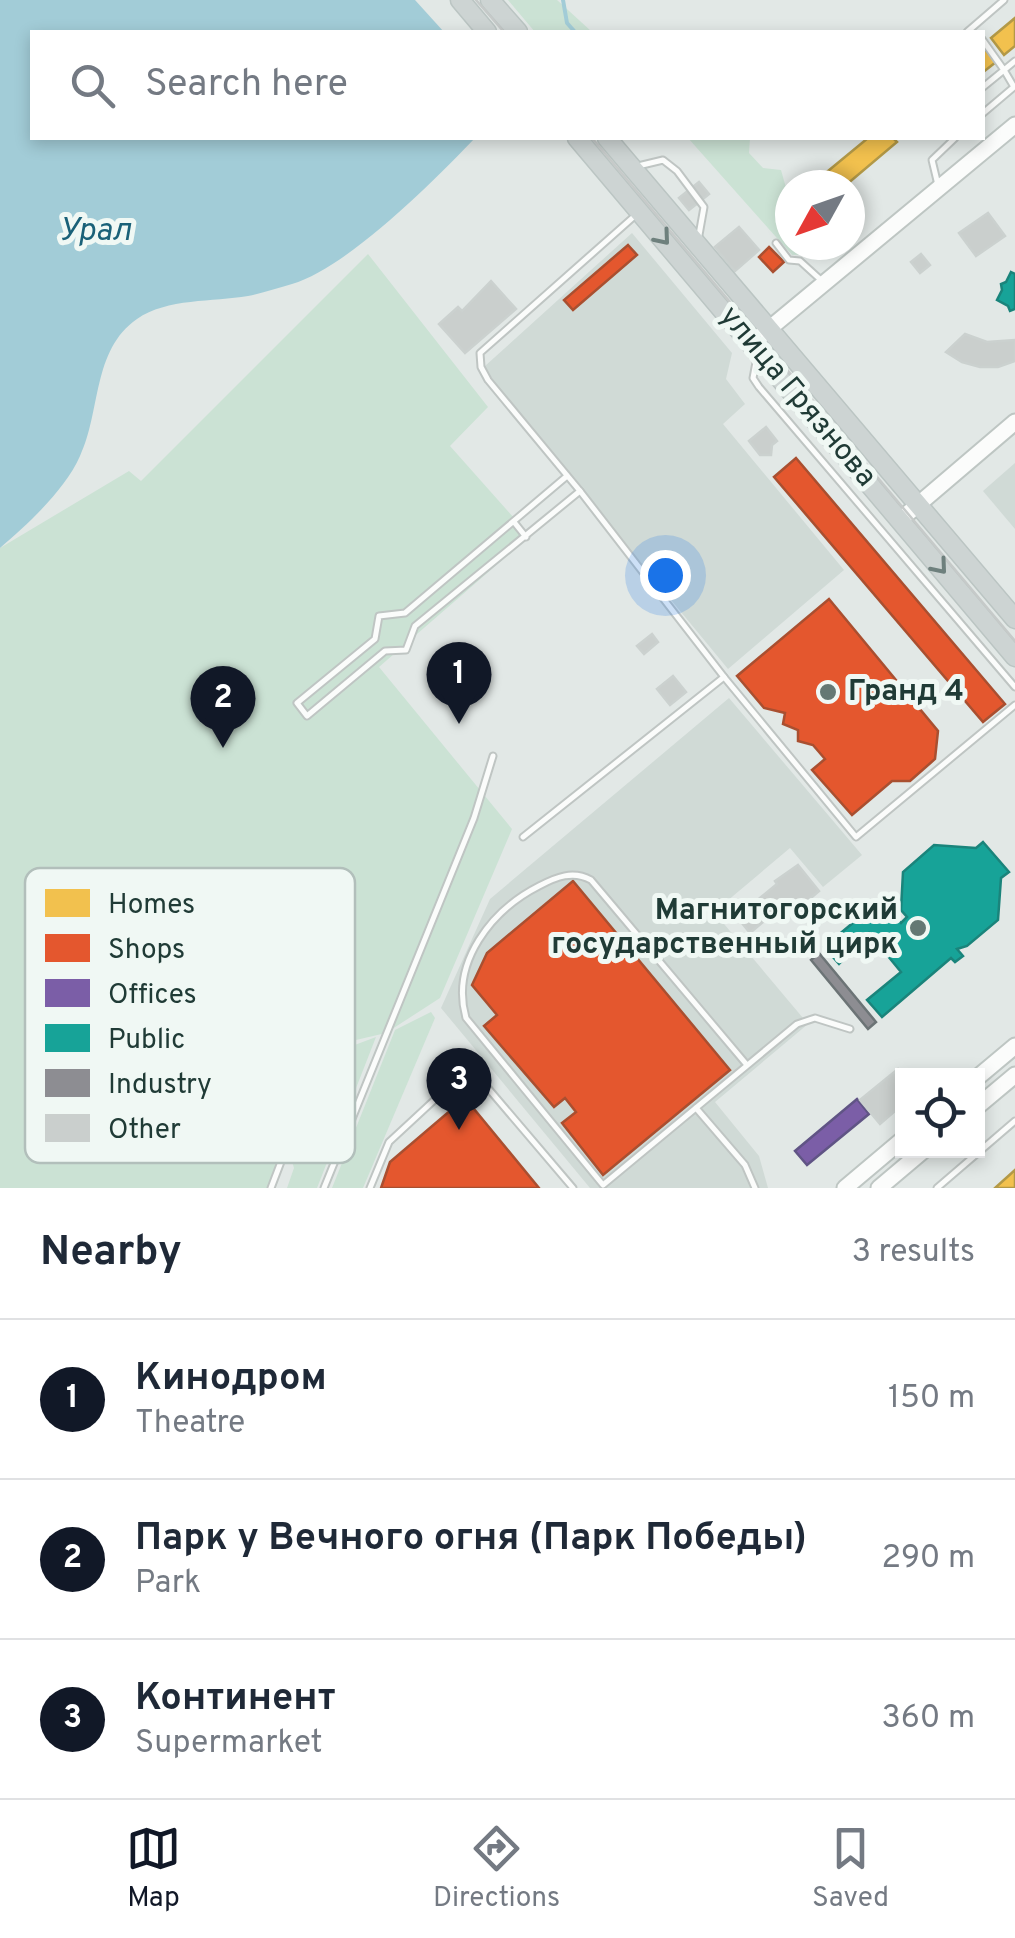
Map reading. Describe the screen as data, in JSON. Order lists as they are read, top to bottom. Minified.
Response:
{"streets":{"main road":["улица Грязнова"]},"water":["Урал"],"places":["Гранд 4","Магнитогорский государственный цирк"],"legend":["Homes","Shops","Offices","Public","Industry","Other"],"north":"bottom left","page":{"search":"Search here","pins":["1","2","3"],"heading":["Nearby","3 results"],"list":[{"mark":"1","name":"Кинодром","note":"Theatre","value":"150 m"},{"mark":"2","name":"Парк у Вечного огня (Парк Победы)","note":"Park","value":"290 m"},{"mark":"3","name":"Континент","note":"Supermarket","value":"360 m"}],"nav":["Map","Directions","Saved"]}}
